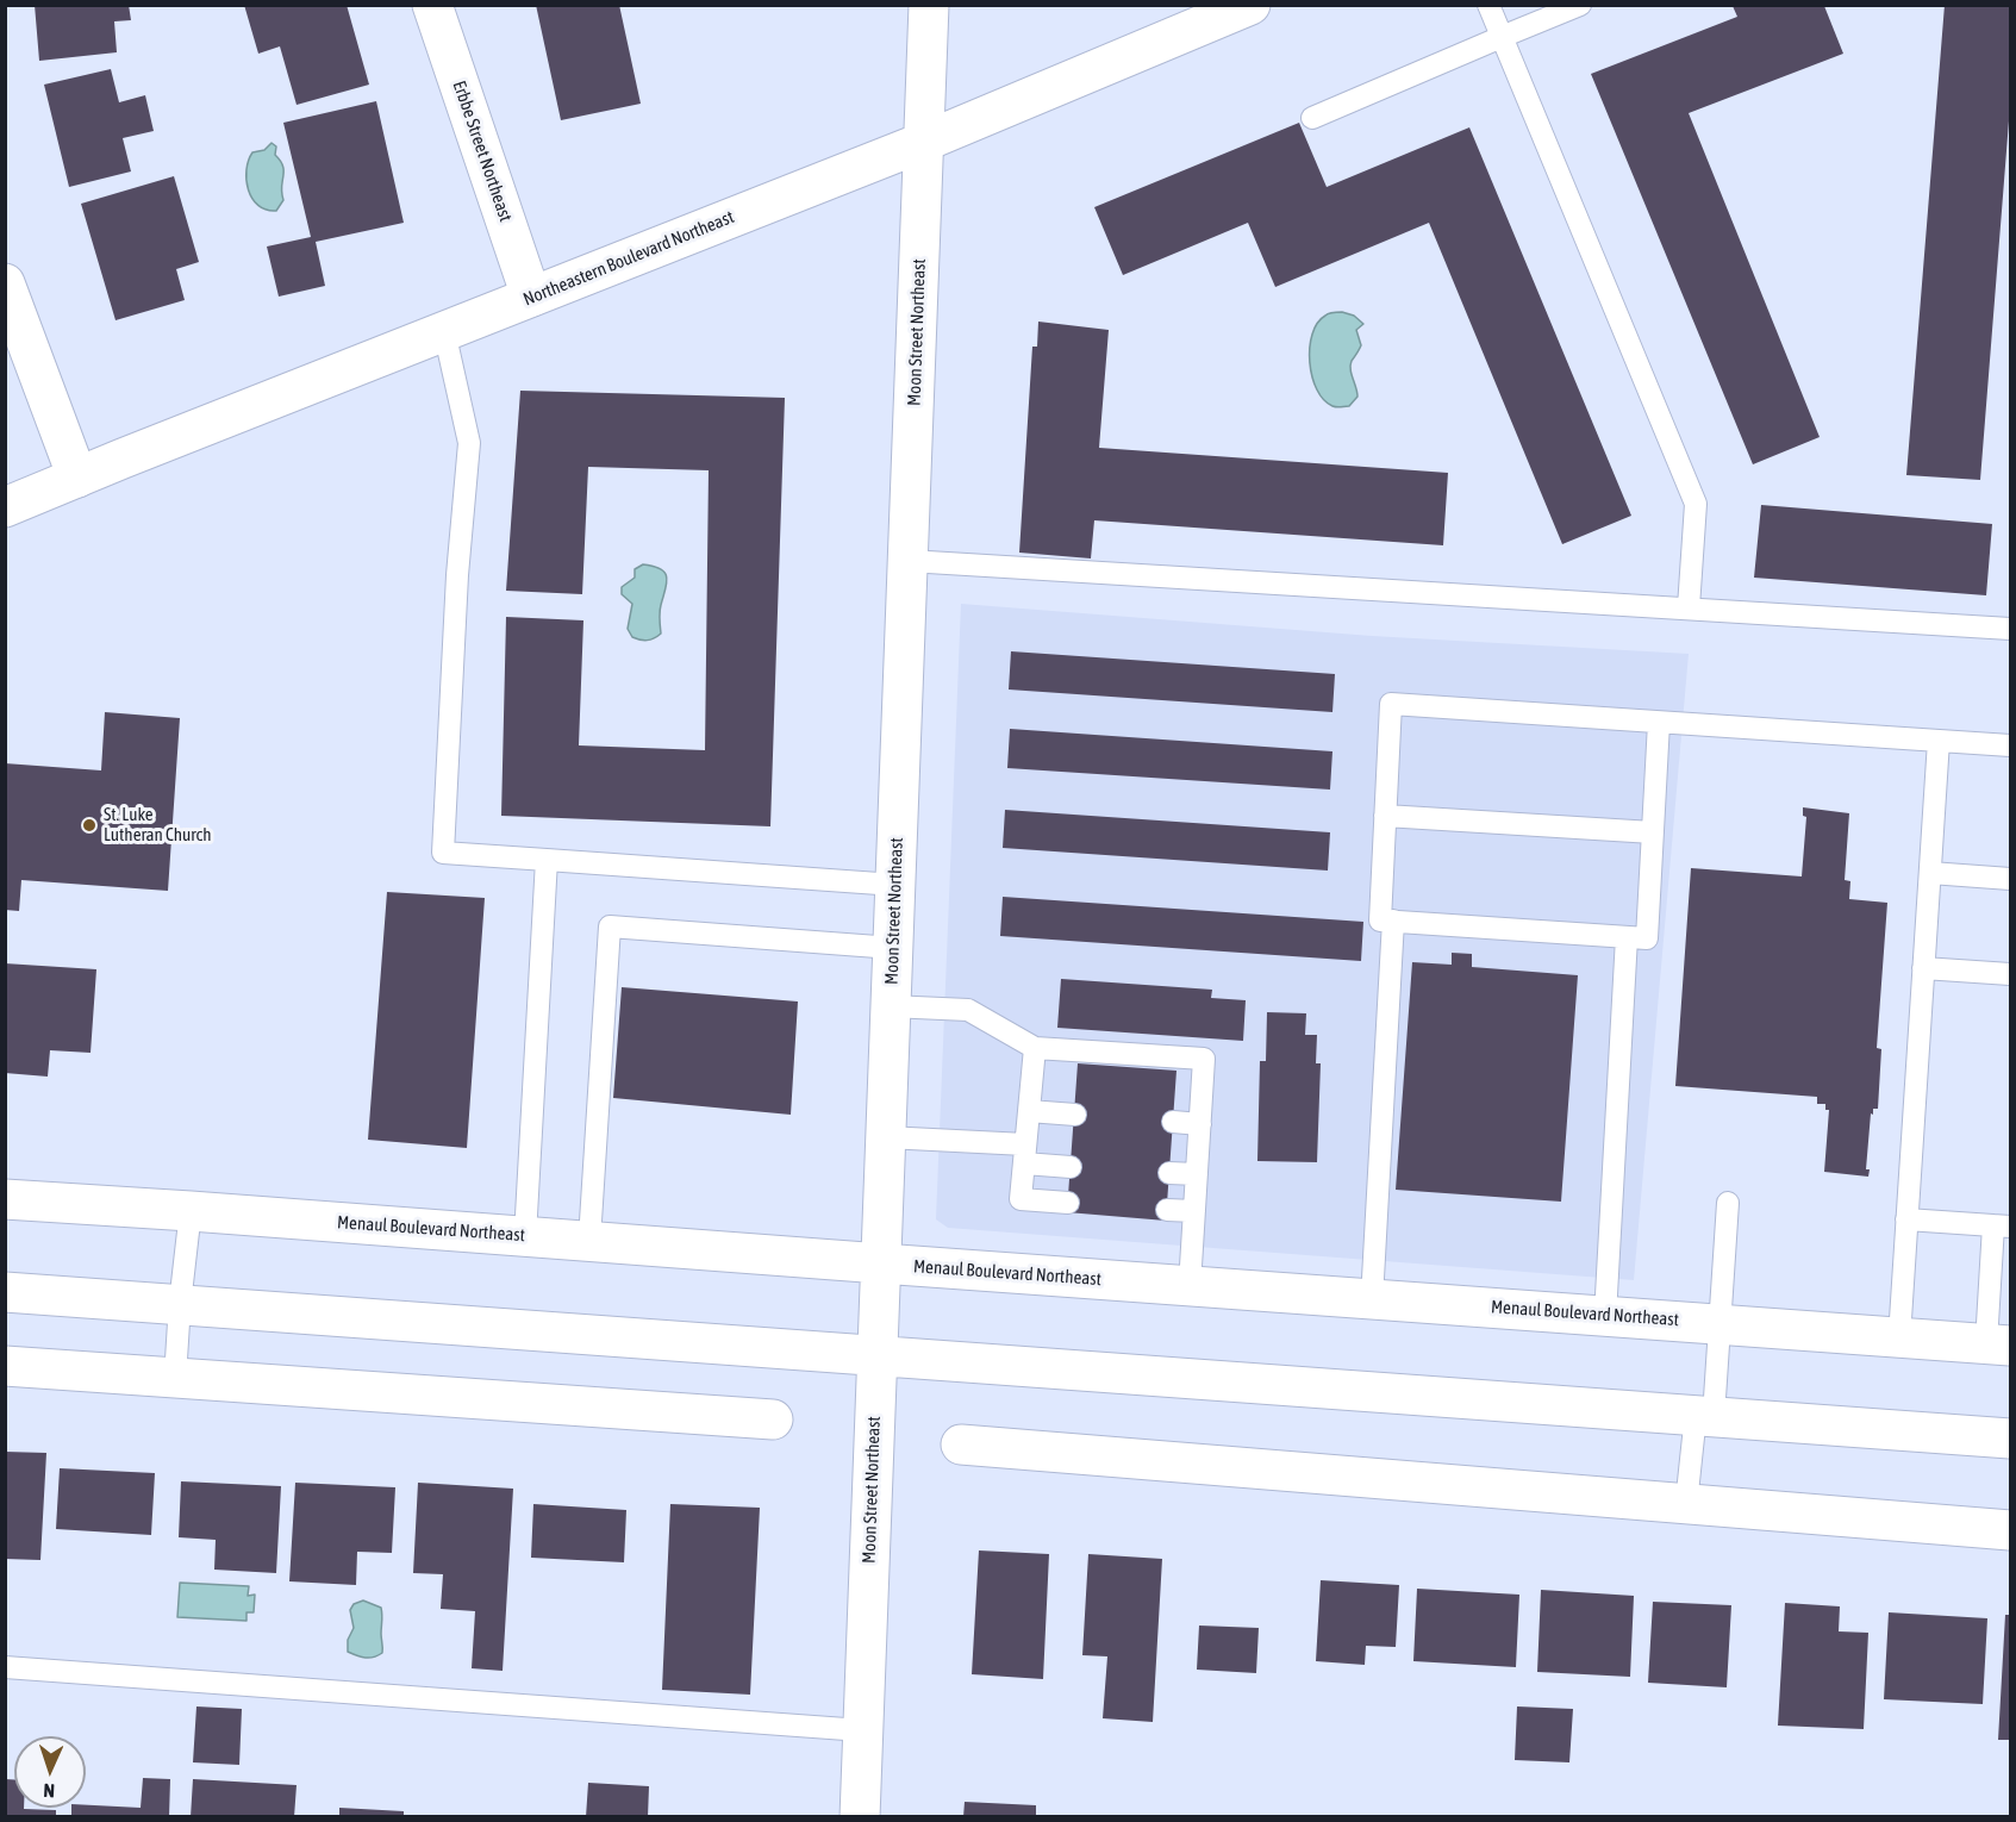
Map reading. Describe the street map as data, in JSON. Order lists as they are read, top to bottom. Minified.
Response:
{"streets":{"street":["Erbbe Street Northeast","Northeastern Boulevard Northeast","Moon Street Northeast","Menaul Boulevard Northeast"]},"crossings":[["Erbbe Street Northeast","Northeastern Boulevard Northeast"],["Northeastern Boulevard Northeast","Moon Street Northeast"],["Moon Street Northeast","Menaul Boulevard Northeast"]],"places":["St. Luke Lutheran Church"],"north":"bottom"}
